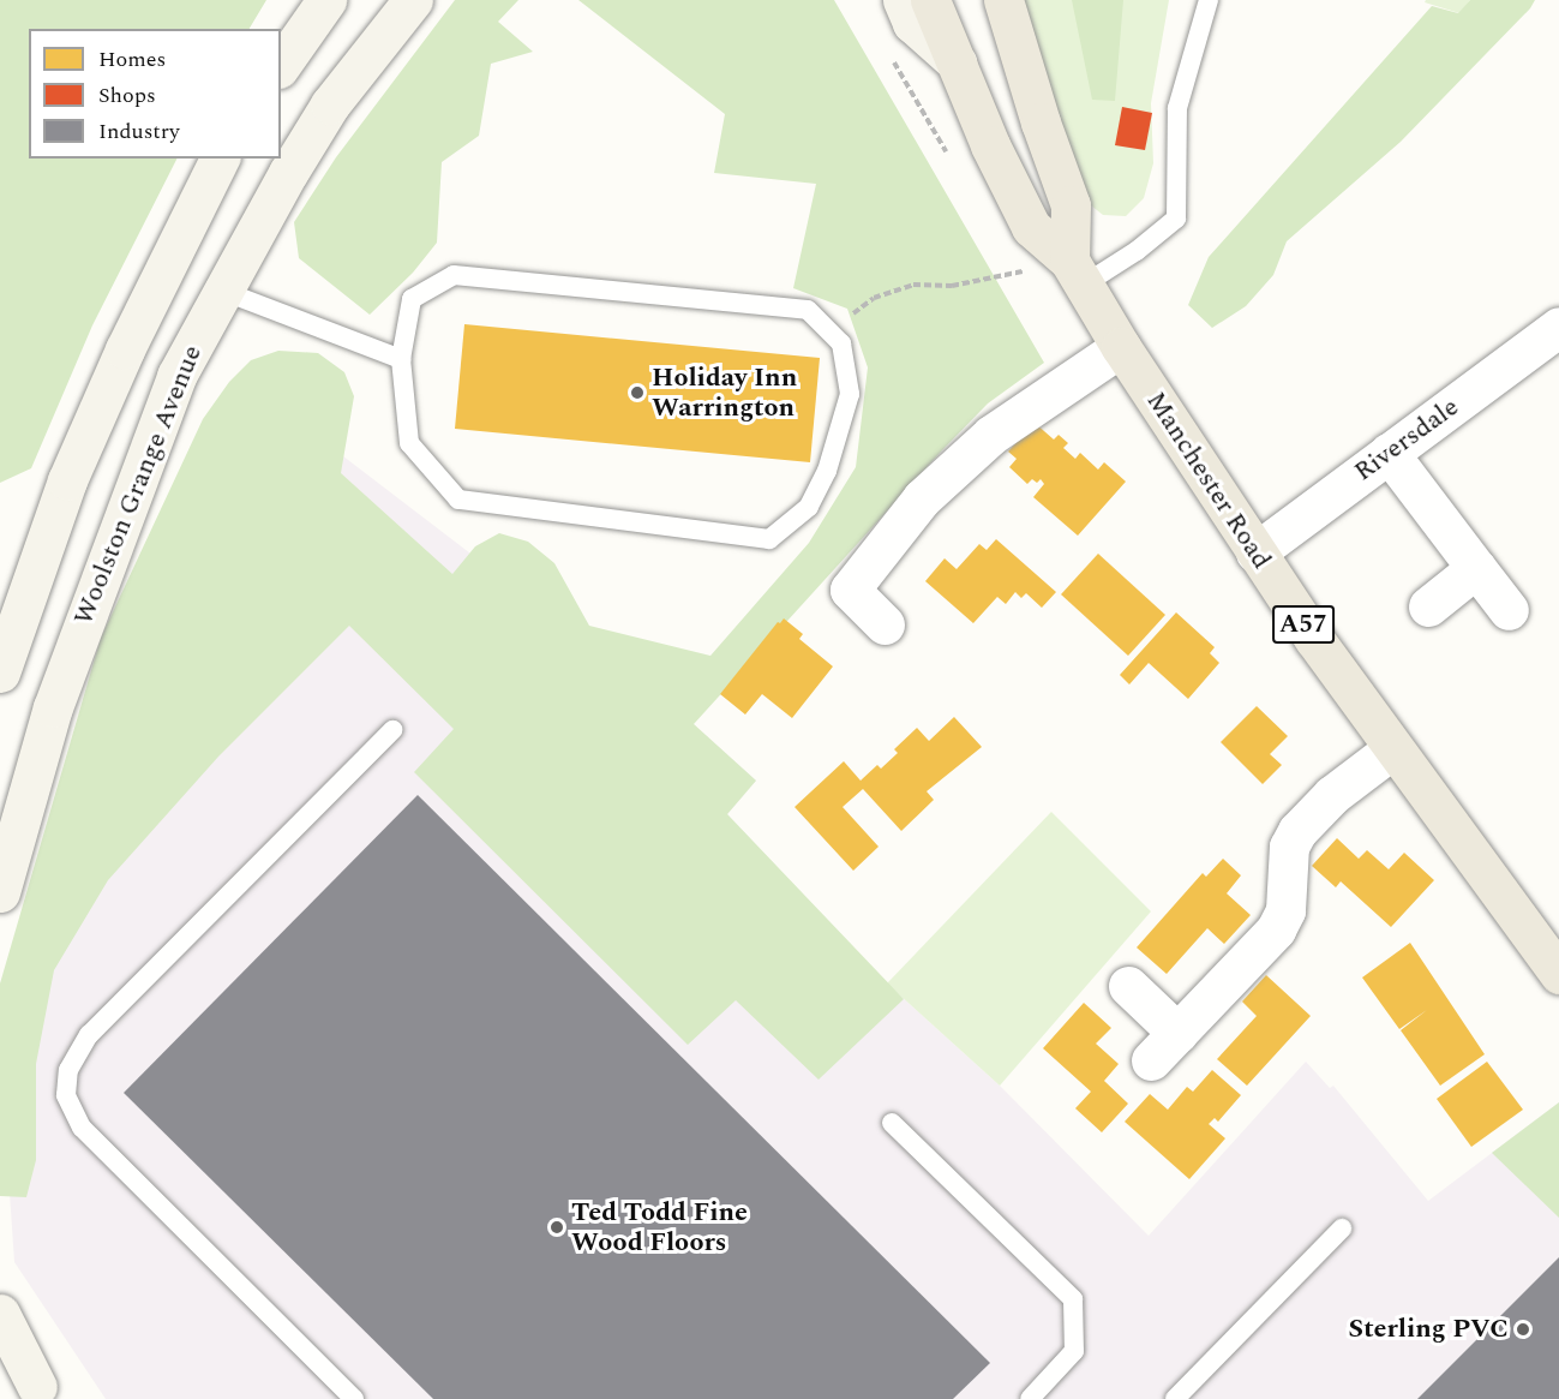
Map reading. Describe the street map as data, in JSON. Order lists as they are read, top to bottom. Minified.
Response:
{"streets":{"main road":["Manchester Road","Woolston Grange Avenue","A57"],"street":["Riversdale"]},"crossings":[["Riversdale","Manchester Road"]],"places":["Holiday Inn Warrington","Ted Todd Fine Wood Floors","Sterling PVC"],"legend":["Homes","Shops","Industry"]}
